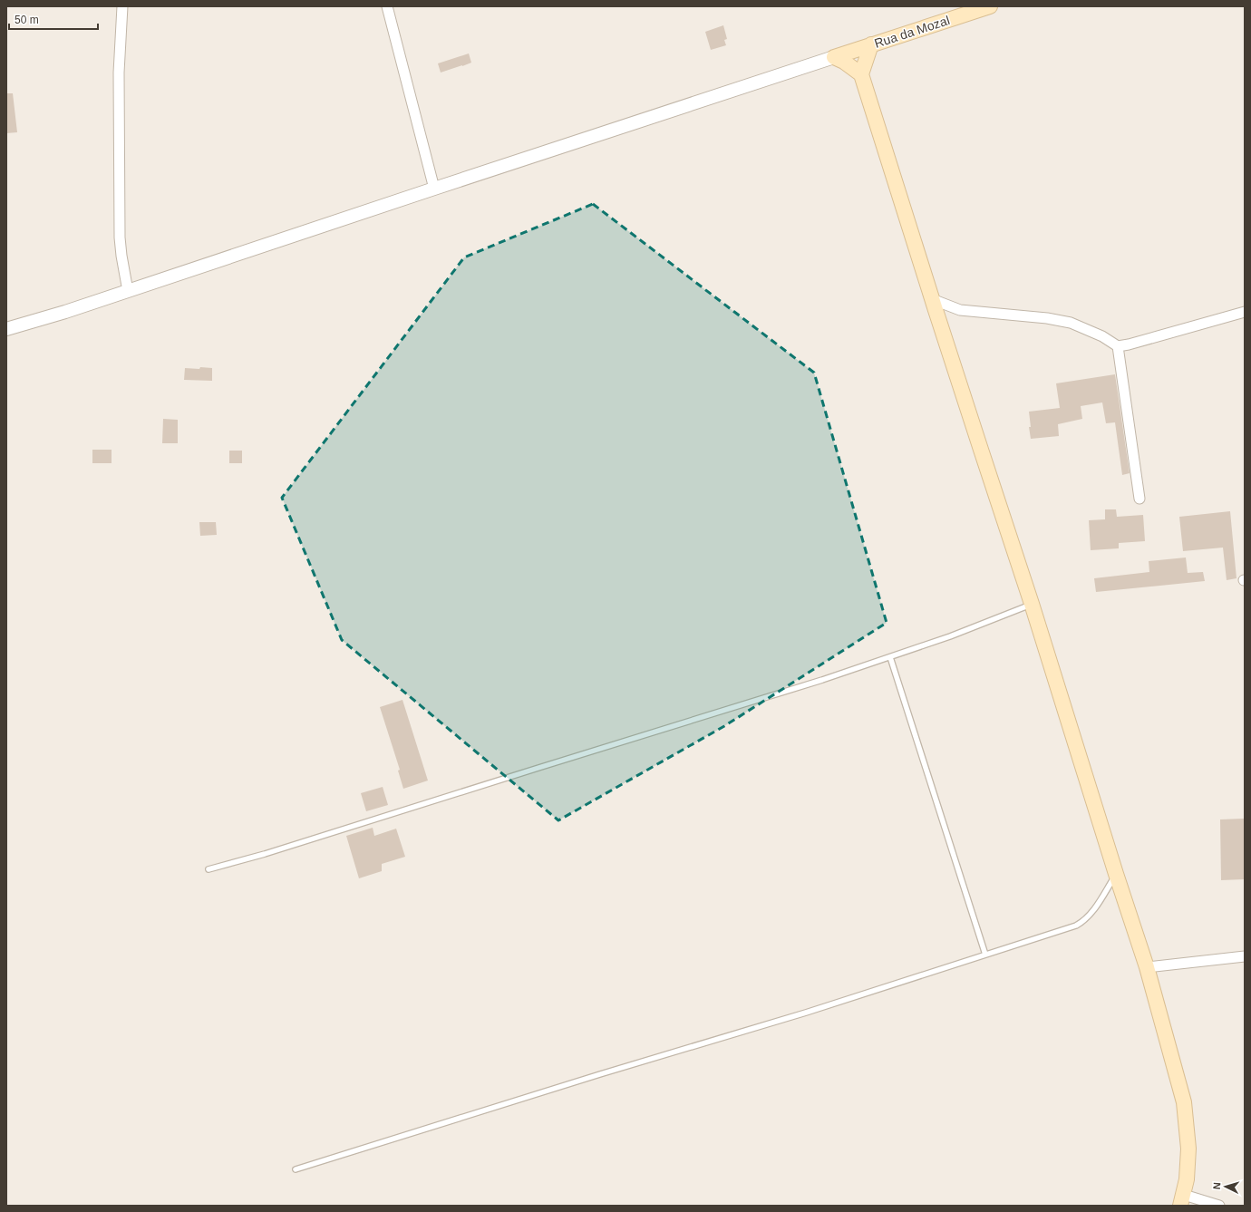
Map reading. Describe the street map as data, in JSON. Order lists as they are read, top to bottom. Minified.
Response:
{"streets":{"main road":["Rua da Mozal"]},"scale_bar":"50 m","north":"left"}
